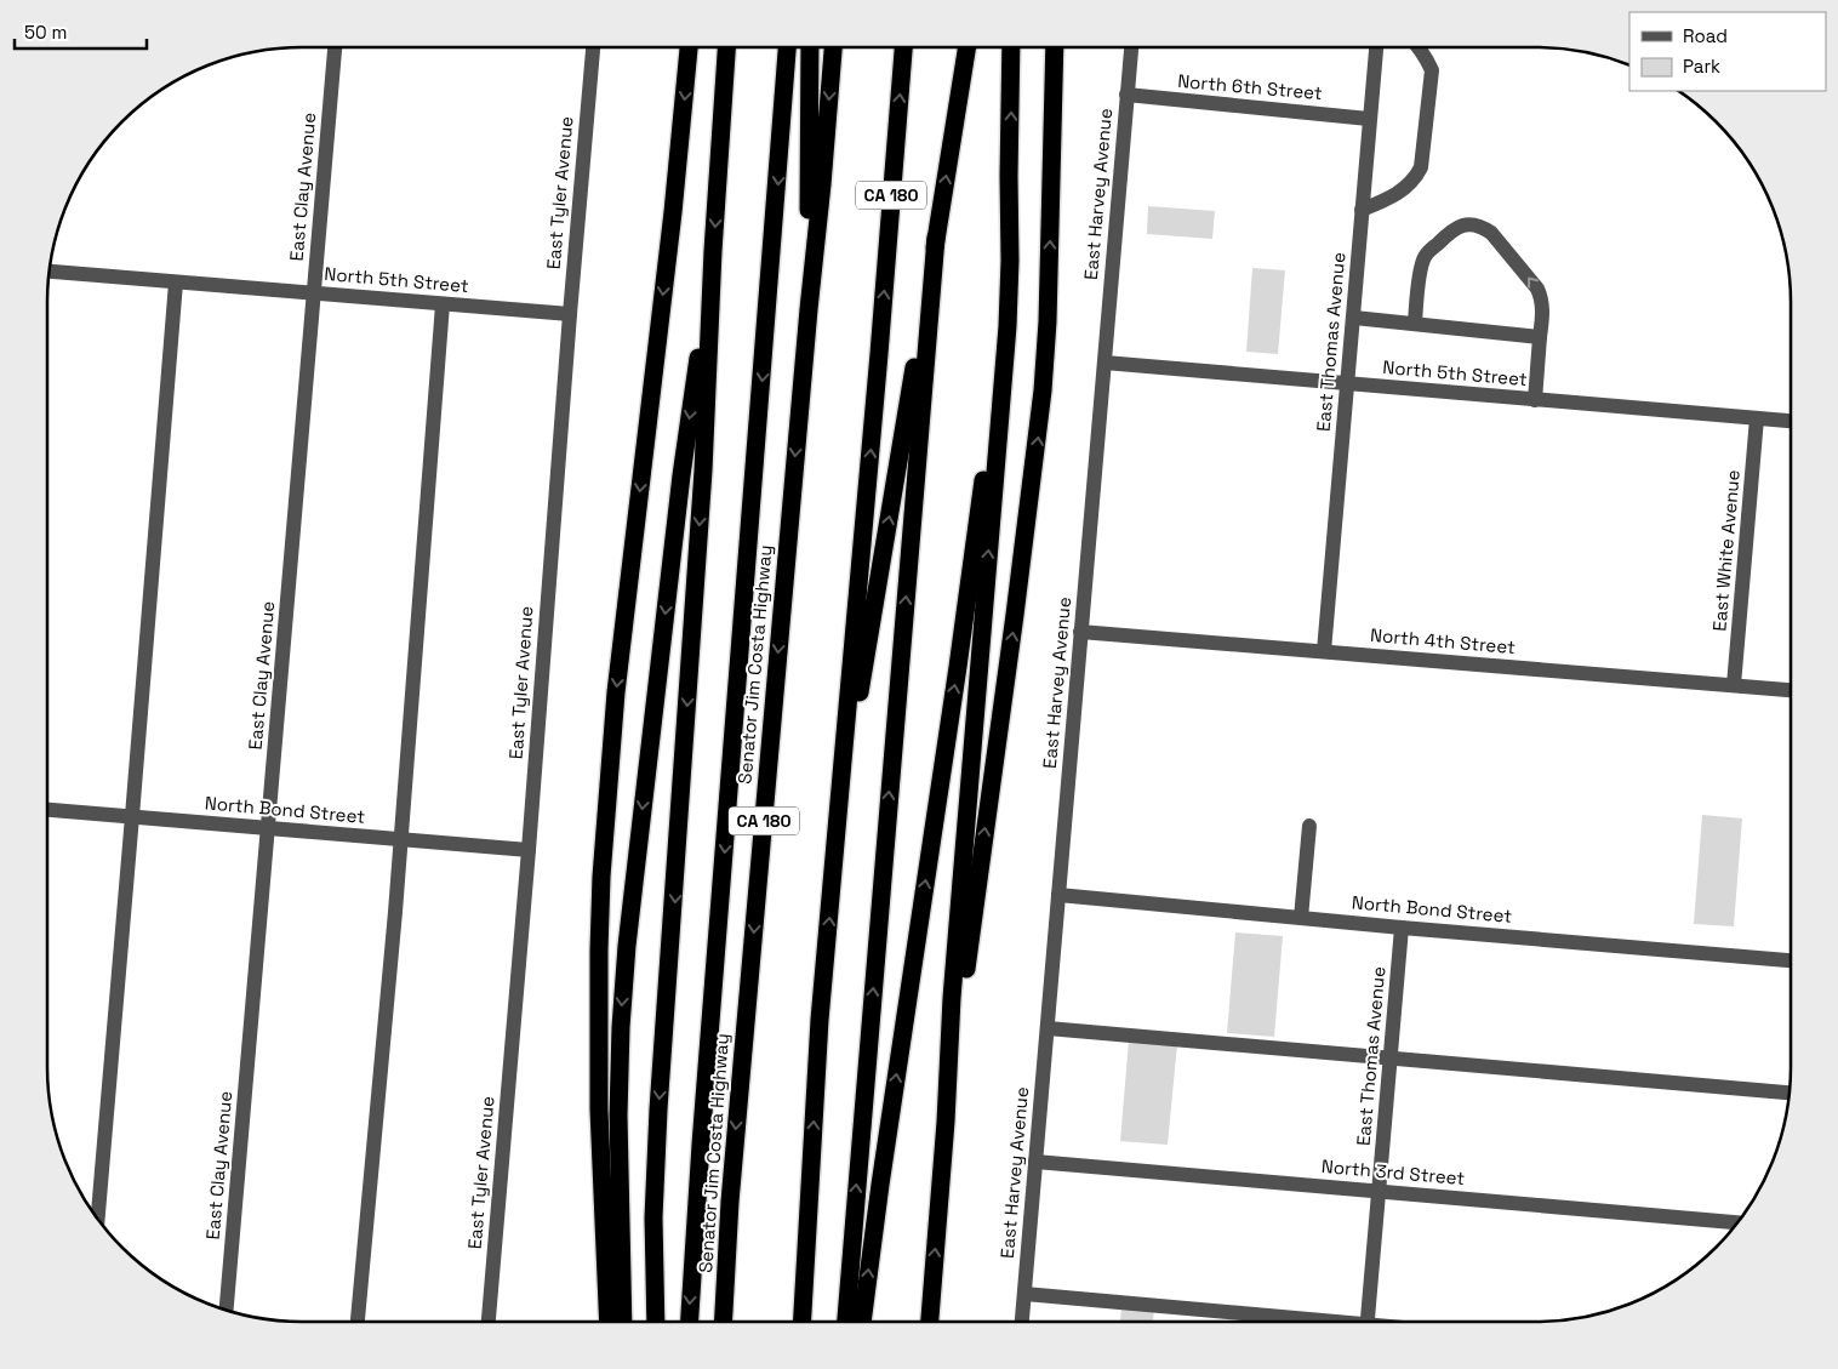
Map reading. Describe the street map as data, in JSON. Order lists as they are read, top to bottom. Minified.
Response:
{"streets":{"highway":["CA 180","Senator Jim Costa Highway"],"street":["North 6th Street","East Clay Avenue","East Tyler Avenue","East Harvey Avenue","North 5th Street","East Thomas Avenue","East White Avenue","North 4th Street","North Bond Street","North 3rd Street"]},"crossings":[["North 6th Street","East Harvey Avenue"],["North 6th Street","East Thomas Avenue"],["East Clay Avenue","North 5th Street"],["East Clay Avenue","North Bond Street"],["East Tyler Avenue","North 5th Street"],["East Tyler Avenue","North Bond Street"],["East Harvey Avenue","North 5th Street"],["East Harvey Avenue","North 4th Street"],["East Harvey Avenue","North Bond Street"],["East Harvey Avenue","North 3rd Street"],["North 5th Street","East Thomas Avenue"],["North 5th Street","East White Avenue"],["East Thomas Avenue","North 4th Street"],["East Thomas Avenue","North Bond Street"],["East Thomas Avenue","North 3rd Street"],["East White Avenue","North 4th Street"]],"legend":["Road","Park"],"scale_bar":"50 m"}
